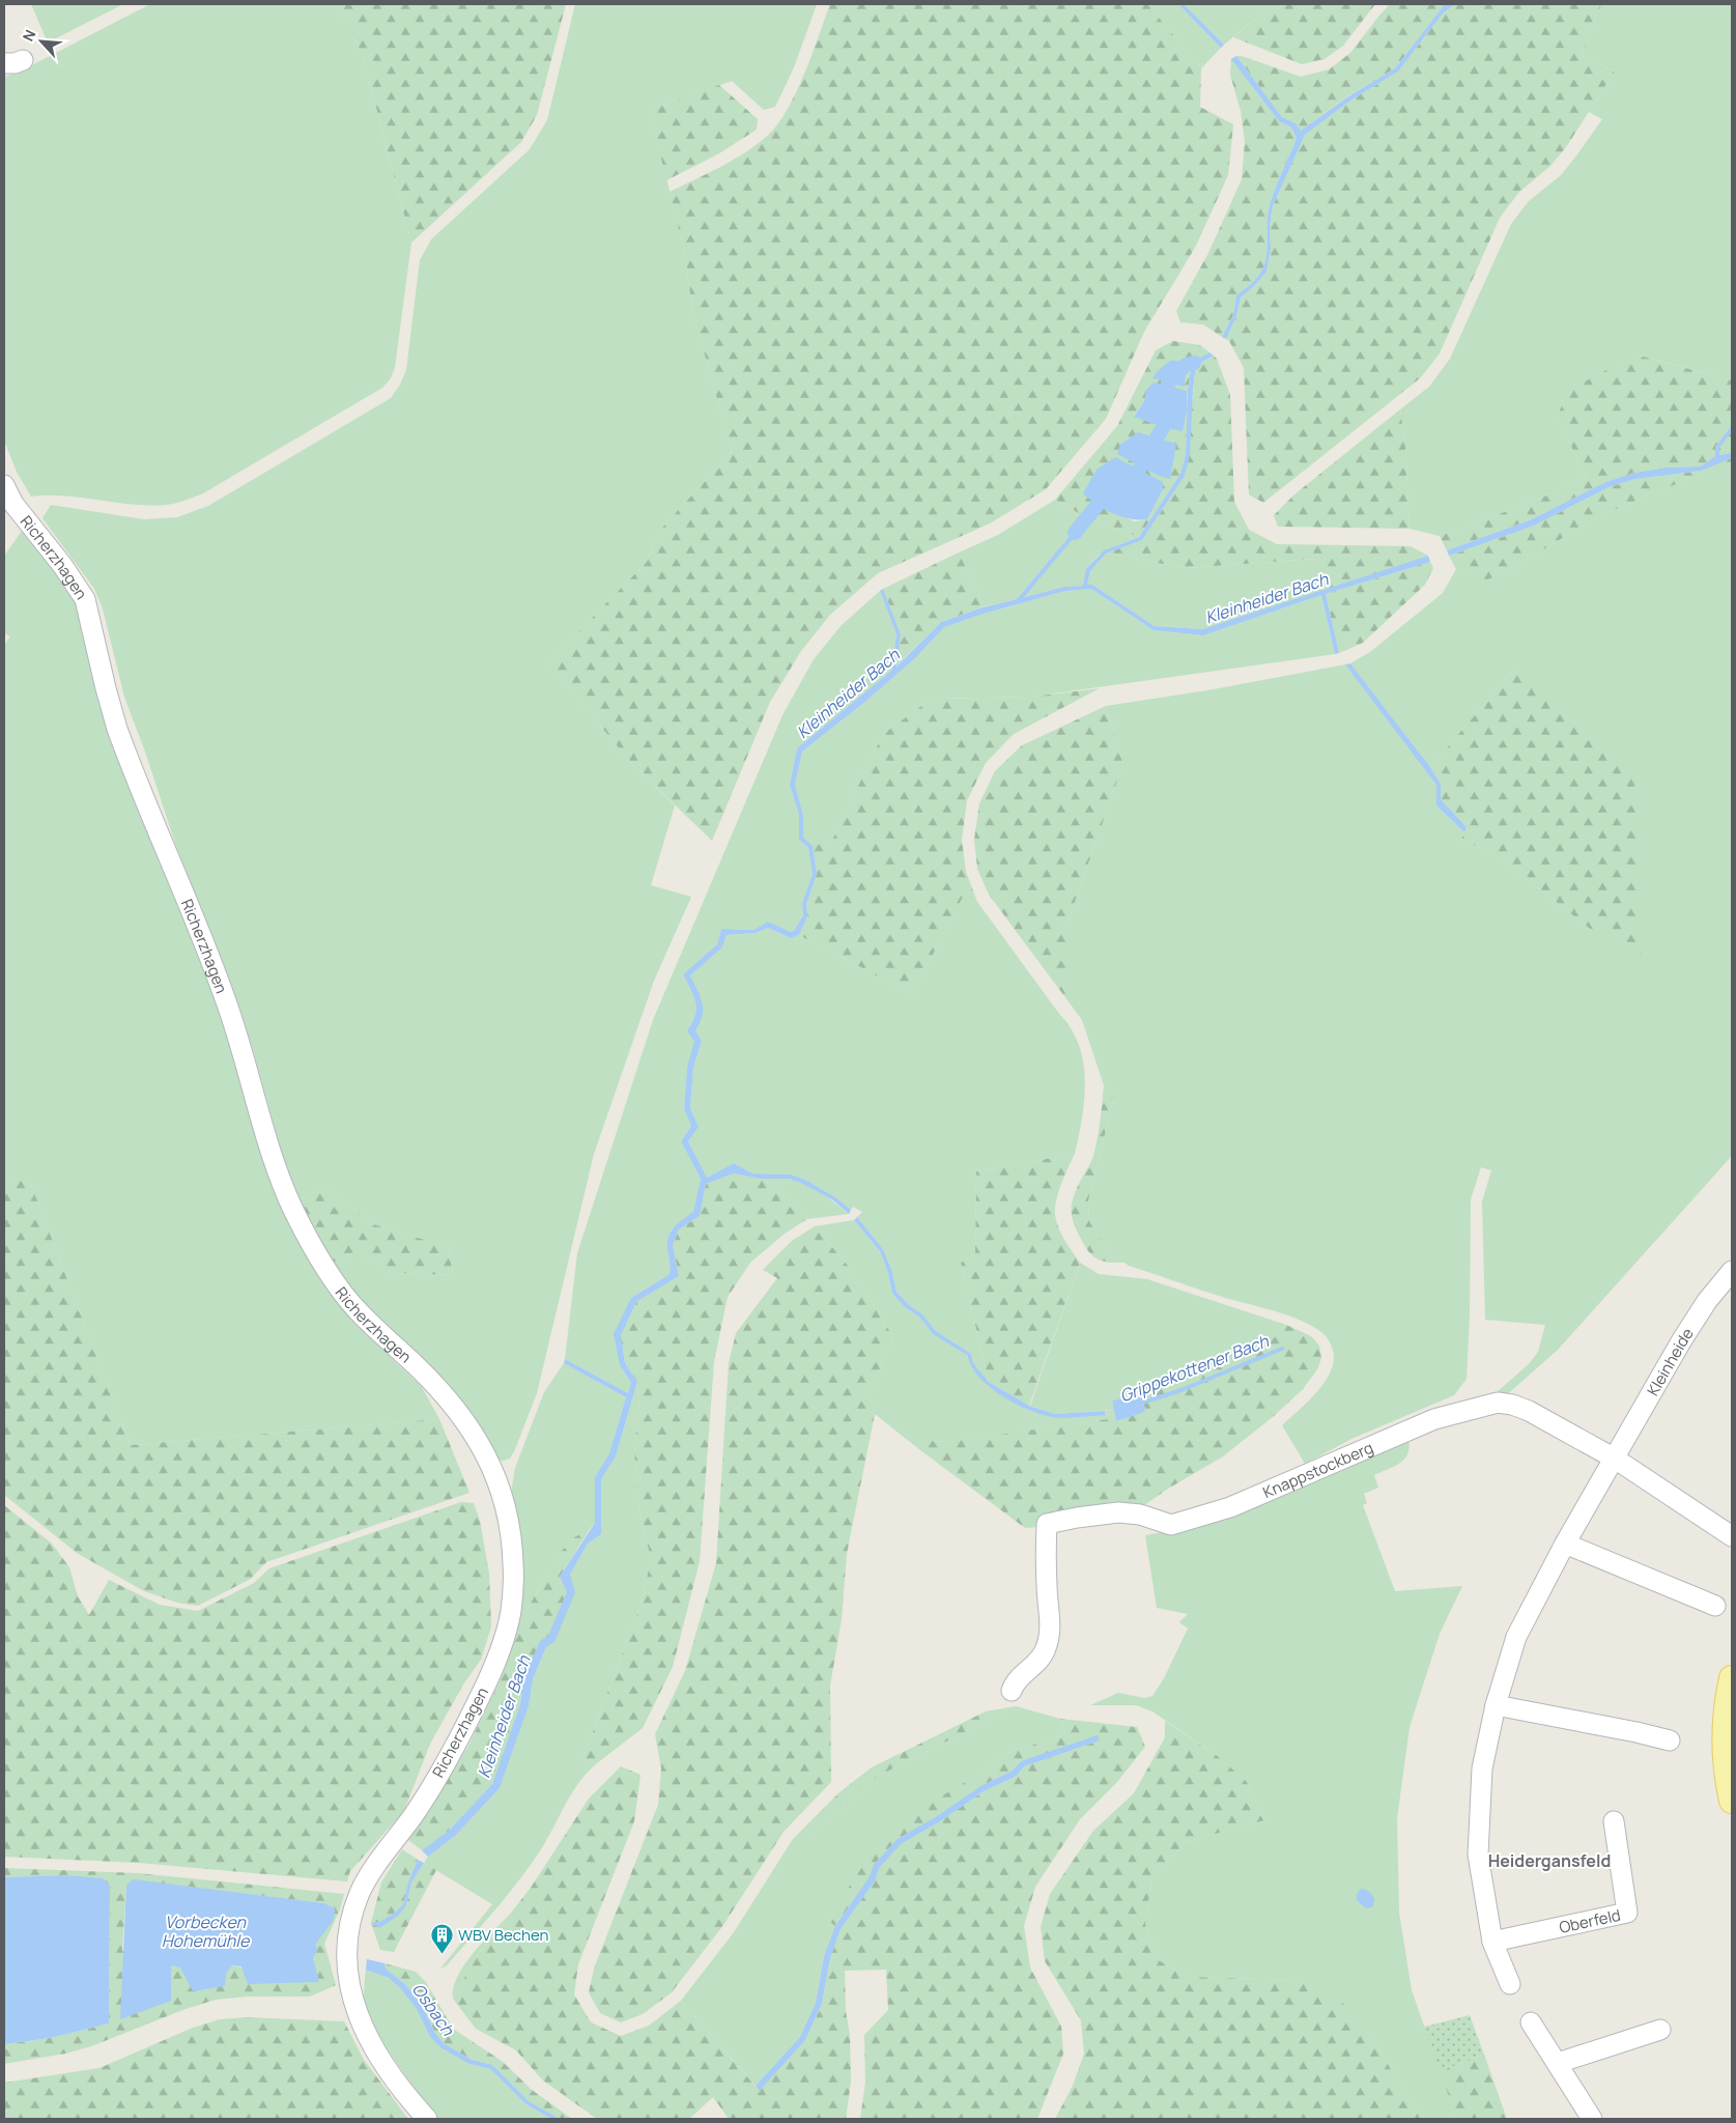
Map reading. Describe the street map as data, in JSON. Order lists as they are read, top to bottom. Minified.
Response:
{"streets":{"street":["Richerzhagen","Kleinheide","Knappstockberg","Oberfeld"]},"crossings":[["Kleinheide","Knappstockberg"],["Kleinheide","Oberfeld"]],"districts":["Heidergansfeld"],"water":["Kleinheider Bach","Grippekottener Bach","Vorbecken Hohemühle","Osbach"],"places":{"building":["WBV Bechen"]},"north":"top left"}
